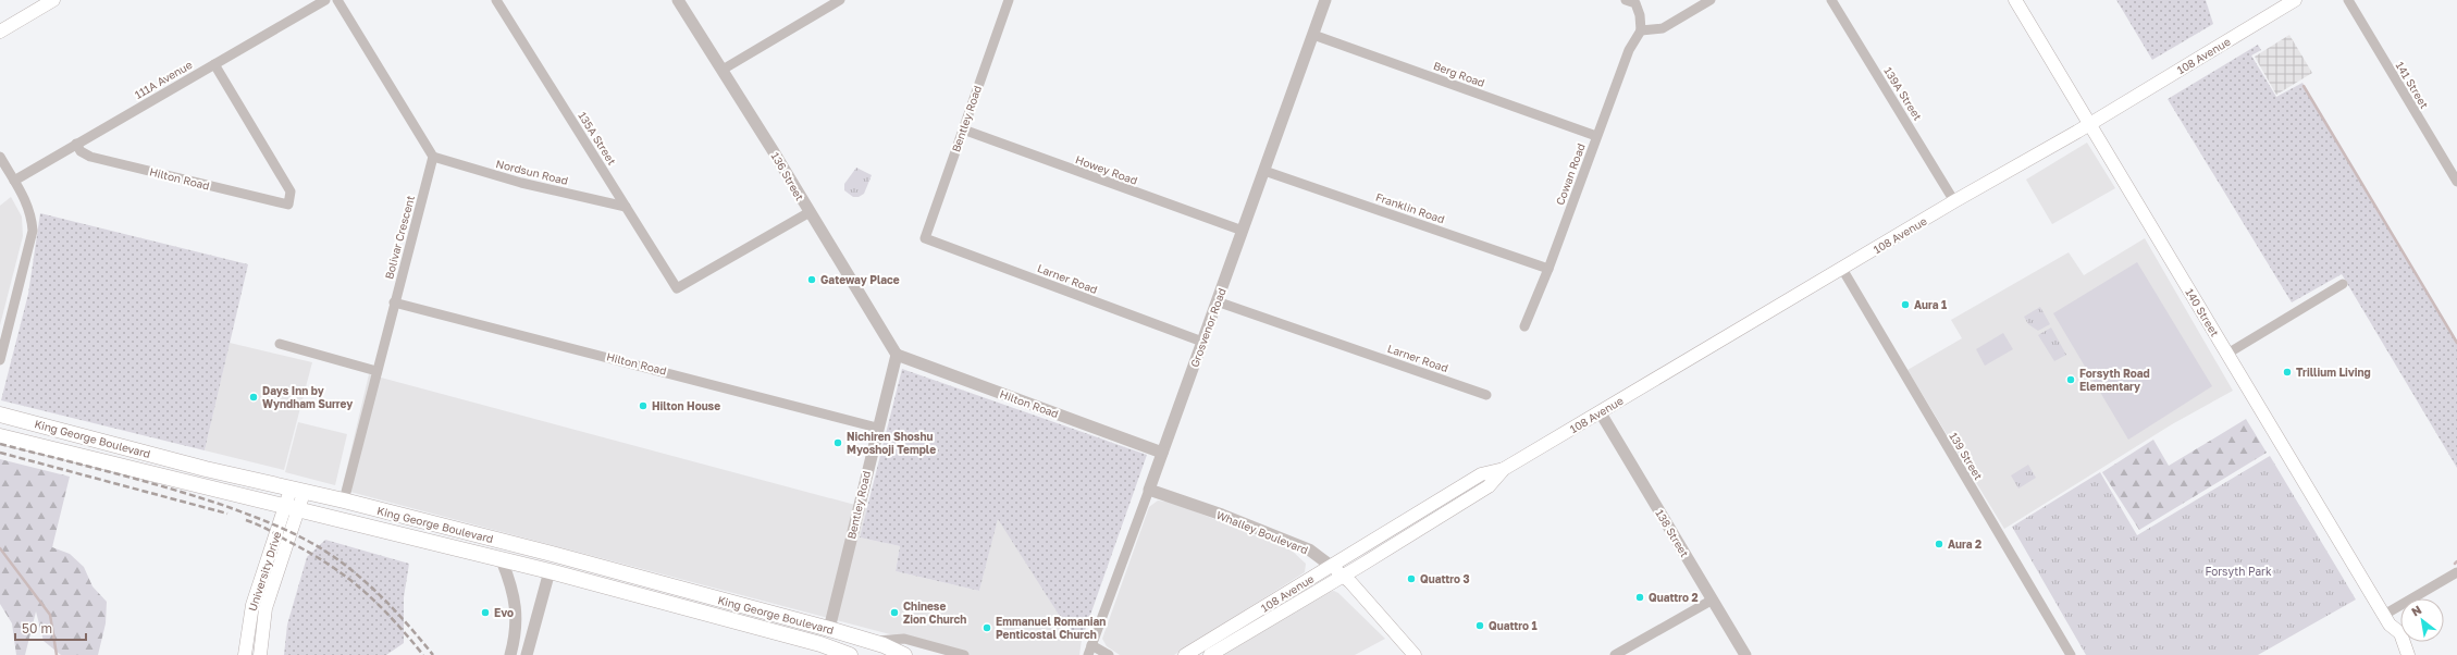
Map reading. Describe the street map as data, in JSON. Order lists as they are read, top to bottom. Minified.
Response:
{"streets":{"main road":["108 Avenue","140 Street","King George Boulevard","Whalley Boulevard","University Drive"],"street":["Berg Road","111A Avenue","141 Street","139A Street","Bentley Road","135A Street","Howey Road","Nordsun Road","Cowan Road","136 Street","Hilton Road","Franklin Road","Bolivar Crescent","Larner Road","Grosvenor Road","139 Street","138 Street"]},"crossings":[["108 Avenue","139A Street"],["108 Avenue","140 Street"],["108 Avenue","139 Street"],["108 Avenue","Whalley Boulevard"],["108 Avenue","138 Street"],["Berg Road","Cowan Road"],["Berg Road","Grosvenor Road"],["111A Avenue","Hilton Road"],["Bentley Road","Howey Road"],["Bentley Road","136 Street"],["Bentley Road","Hilton Road"],["Bentley Road","Larner Road"],["Bentley Road","King George Boulevard"],["135A Street","Nordsun Road"],["135A Street","136 Street"],["Howey Road","Grosvenor Road"],["Nordsun Road","Bolivar Crescent"],["Cowan Road","Franklin Road"],["136 Street","Hilton Road"],["Hilton Road","Bolivar Crescent"],["Hilton Road","Grosvenor Road"],["Franklin Road","Grosvenor Road"],["Bolivar Crescent","King George Boulevard"],["Larner Road","Grosvenor Road"],["Grosvenor Road","Whalley Boulevard"],["King George Boulevard","University Drive"]],"parks":["Forsyth Park"],"places":["Gateway Place","Aura 1","Trillium Living","Forsyth Road Elementary","Days Inn by Wyndham Surrey","Hilton House","Nichiren Shoshu Myoshoji Temple","Aura 2","Quattro 3","Quattro 2","Evo","Chinese Zion Church","Quattro 1","Emmanuel Romanian Penticostal Church"],"scale_bar":"50 m","north":"top left"}
